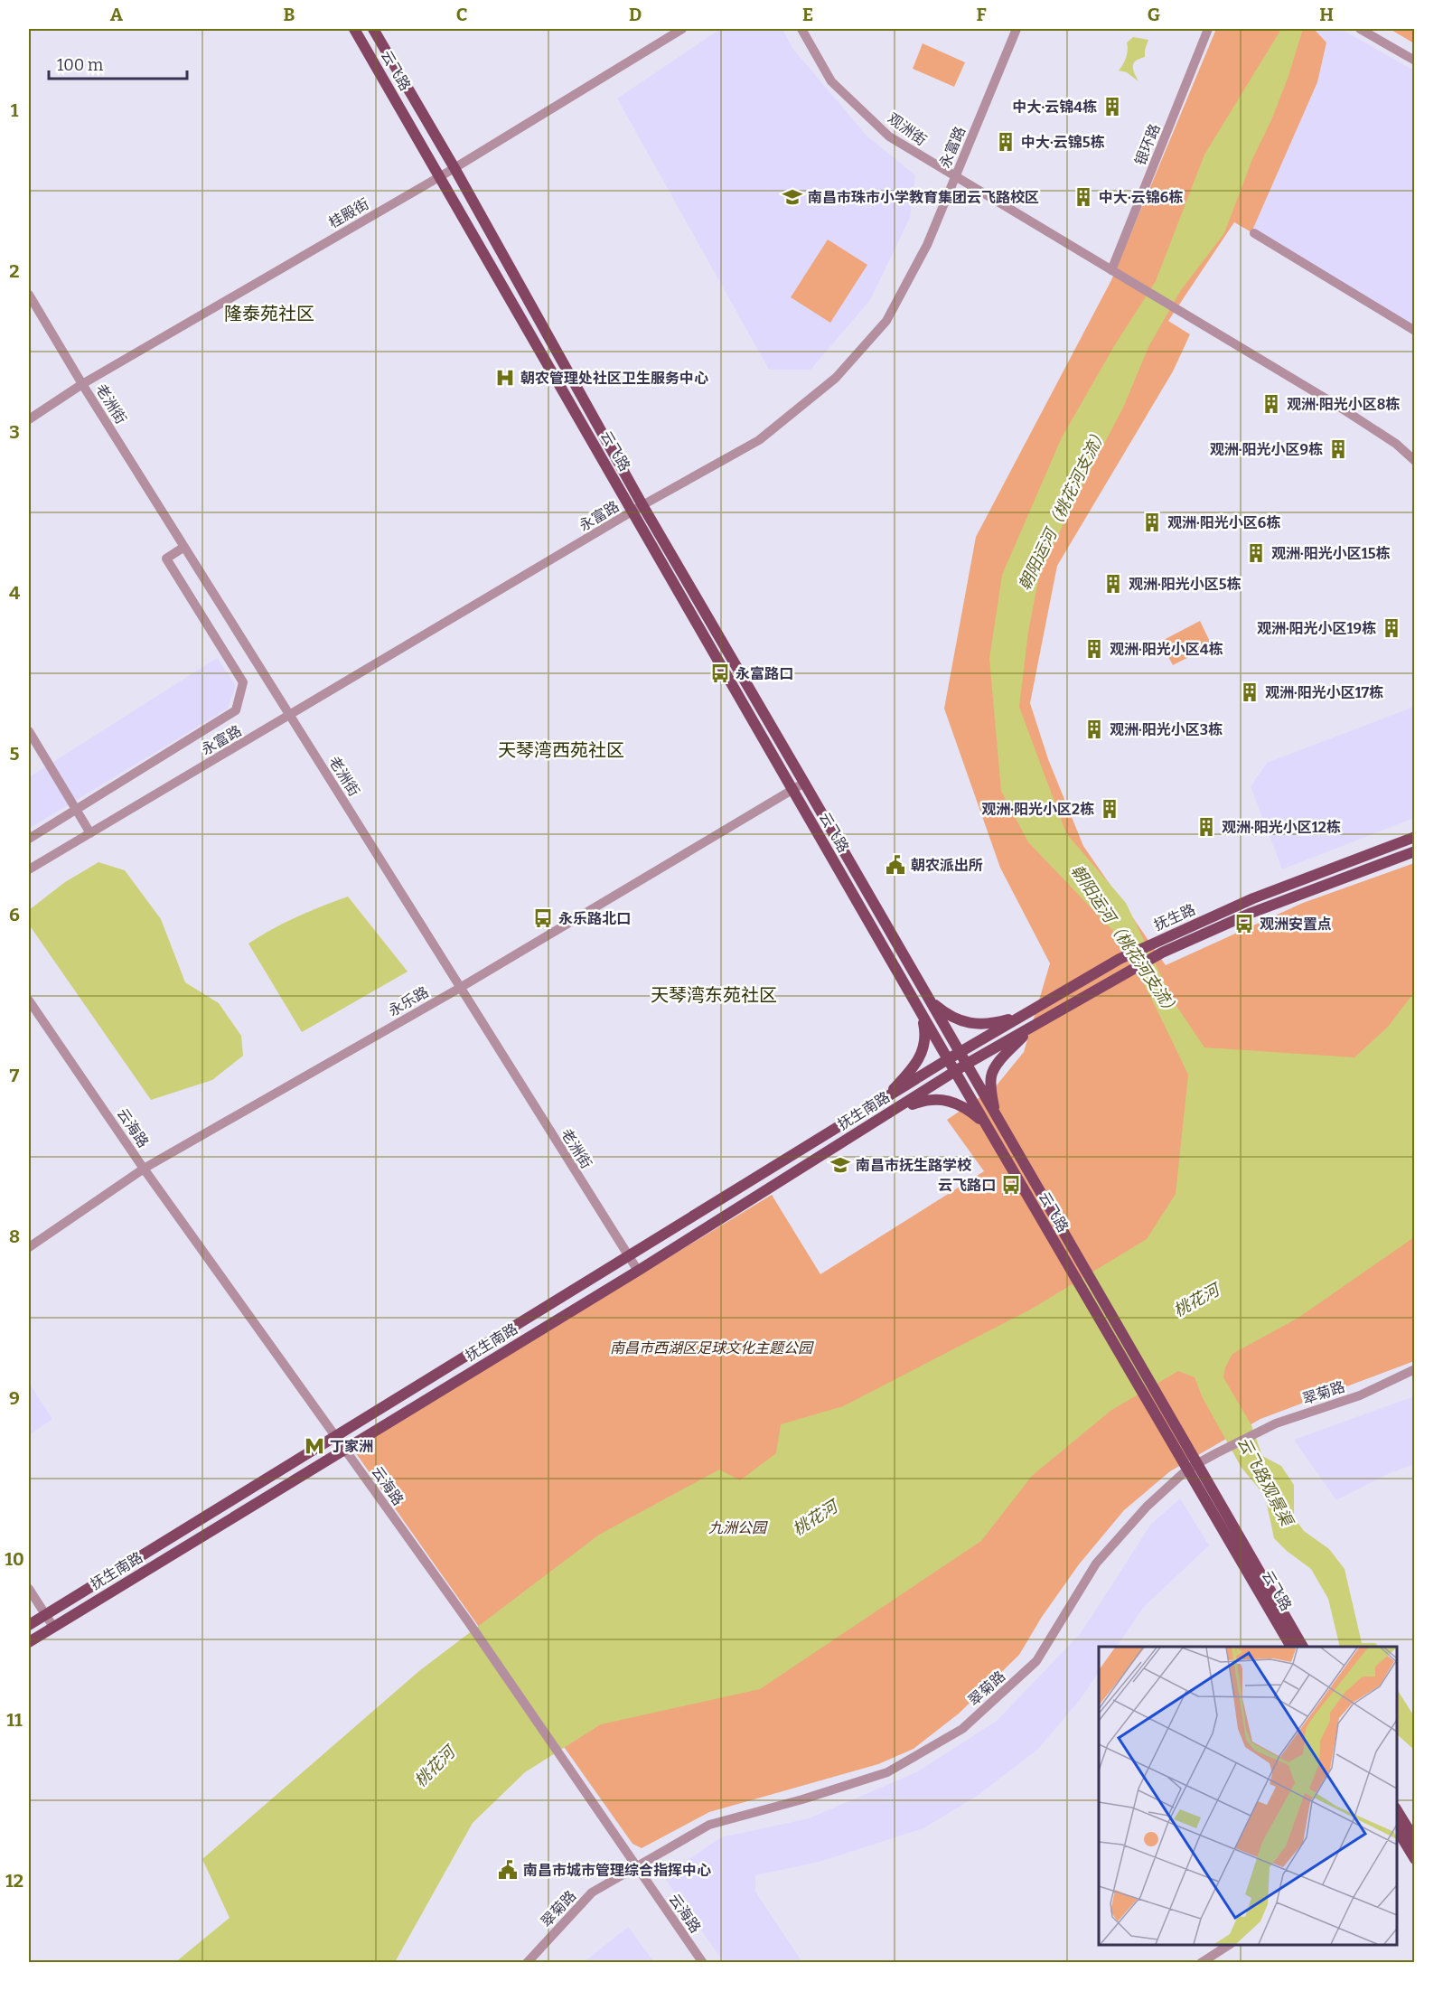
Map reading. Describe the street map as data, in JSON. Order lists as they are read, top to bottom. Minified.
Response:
{"streets":{"main road":["云飞路","抚生路","抚生南路"],"street":["观洲街","银环路","永富路","桂殿街","老洲街","永乐路","云海路","翠菊路"]},"crossings":[["云飞路","永富路"],["云飞路","桂殿街"],["云飞路","抚生路"],["云飞路","永乐路"],["云飞路","抚生南路"],["云飞路","翠菊路"],["观洲街","银环路"],["观洲街","永富路"],["永富路","老洲街"],["桂殿街","老洲街"],["老洲街","永乐路"],["老洲街","抚生南路"],["抚生路","抚生南路"],["永乐路","云海路"],["抚生南路","云海路"],["云海路","翠菊路"]],"districts":["隆泰苑社区","天琴湾西苑社区","天琴湾东苑社区"],"water":["朝阳运河（桃花河支流）","桃花河","云飞路观景渠"],"parks":["南昌市西湖区足球文化主题公园","九洲公园"],"places":{"building":["中大·云锦4栋","中大·云锦5栋","中大·云锦6栋","观洲·阳光小区8栋","观洲·阳光小区9栋","观洲·阳光小区6栋","观洲·阳光小区15栋","观洲·阳光小区5栋","观洲·阳光小区19栋","观洲·阳光小区4栋","观洲·阳光小区17栋","观洲·阳光小区3栋","观洲·阳光小区2栋","观洲·阳光小区12栋"],"school or university":["南昌市珠市小学教育集团云飞路校区","南昌市抚生路学校"],"hospital":["朝农管理处社区卫生服务中心"],"bus stop":["永富路口","永乐路北口","观洲安置点","云飞路口"],"public building":["朝农派出所","南昌市城市管理综合指挥中心"],"metro station":["丁家洲"]},"scale_bar":"100 m","grid":{"columns":["A","B","C","D","E","F","G","H"],"rows":["1","2","3","4","5","6","7","8","9","10","11","12"]}}
